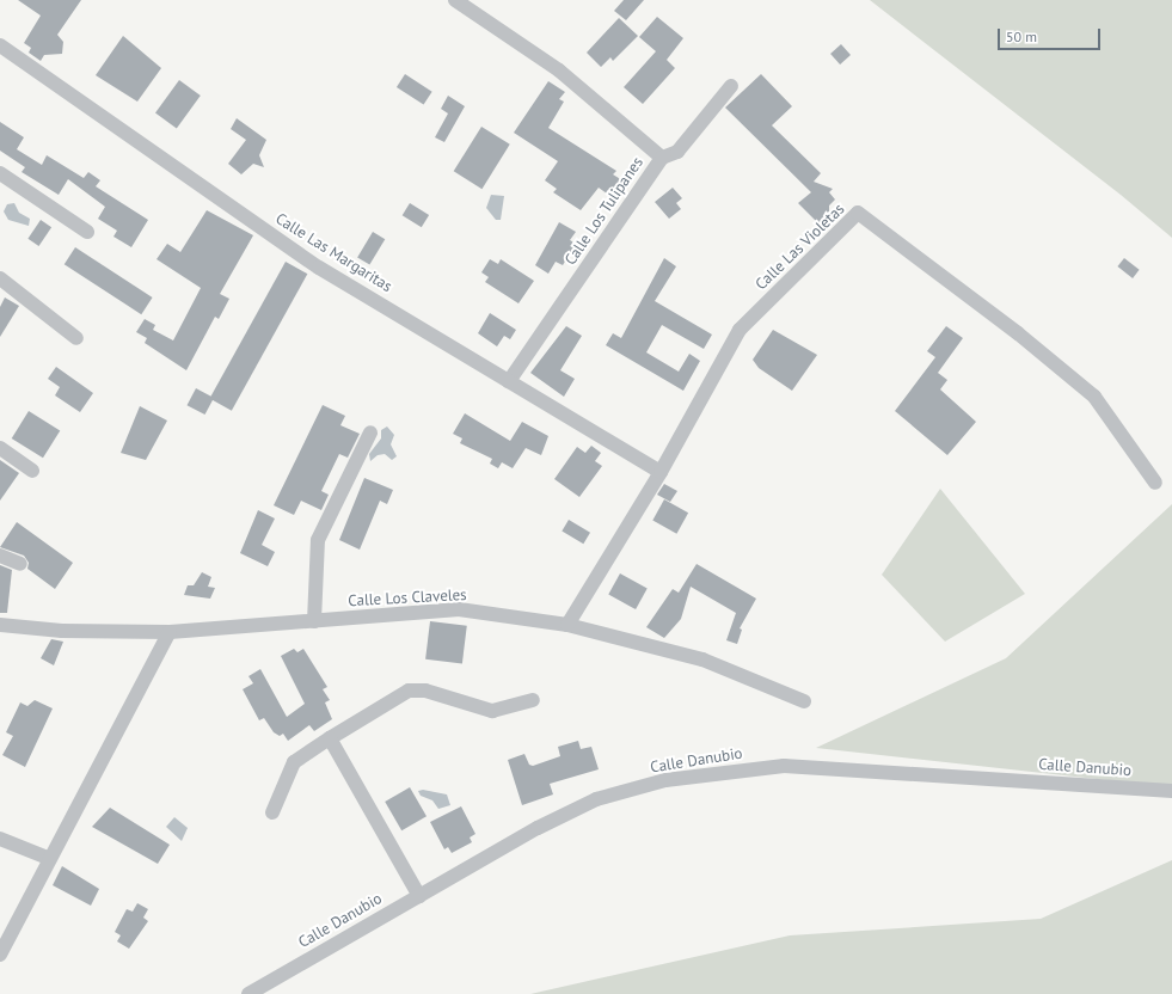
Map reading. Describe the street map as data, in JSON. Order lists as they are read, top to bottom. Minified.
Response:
{"streets":{"street":["Calle Los Tulipanes","Calle Las Violetas","Calle Las Margaritas","Calle Los Claveles","Calle Danubio"]},"crossings":[["Calle Los Tulipanes","Calle Las Margaritas"],["Calle Las Violetas","Calle Las Margaritas"],["Calle Las Violetas","Calle Los Claveles"]],"scale_bar":"50 m"}
